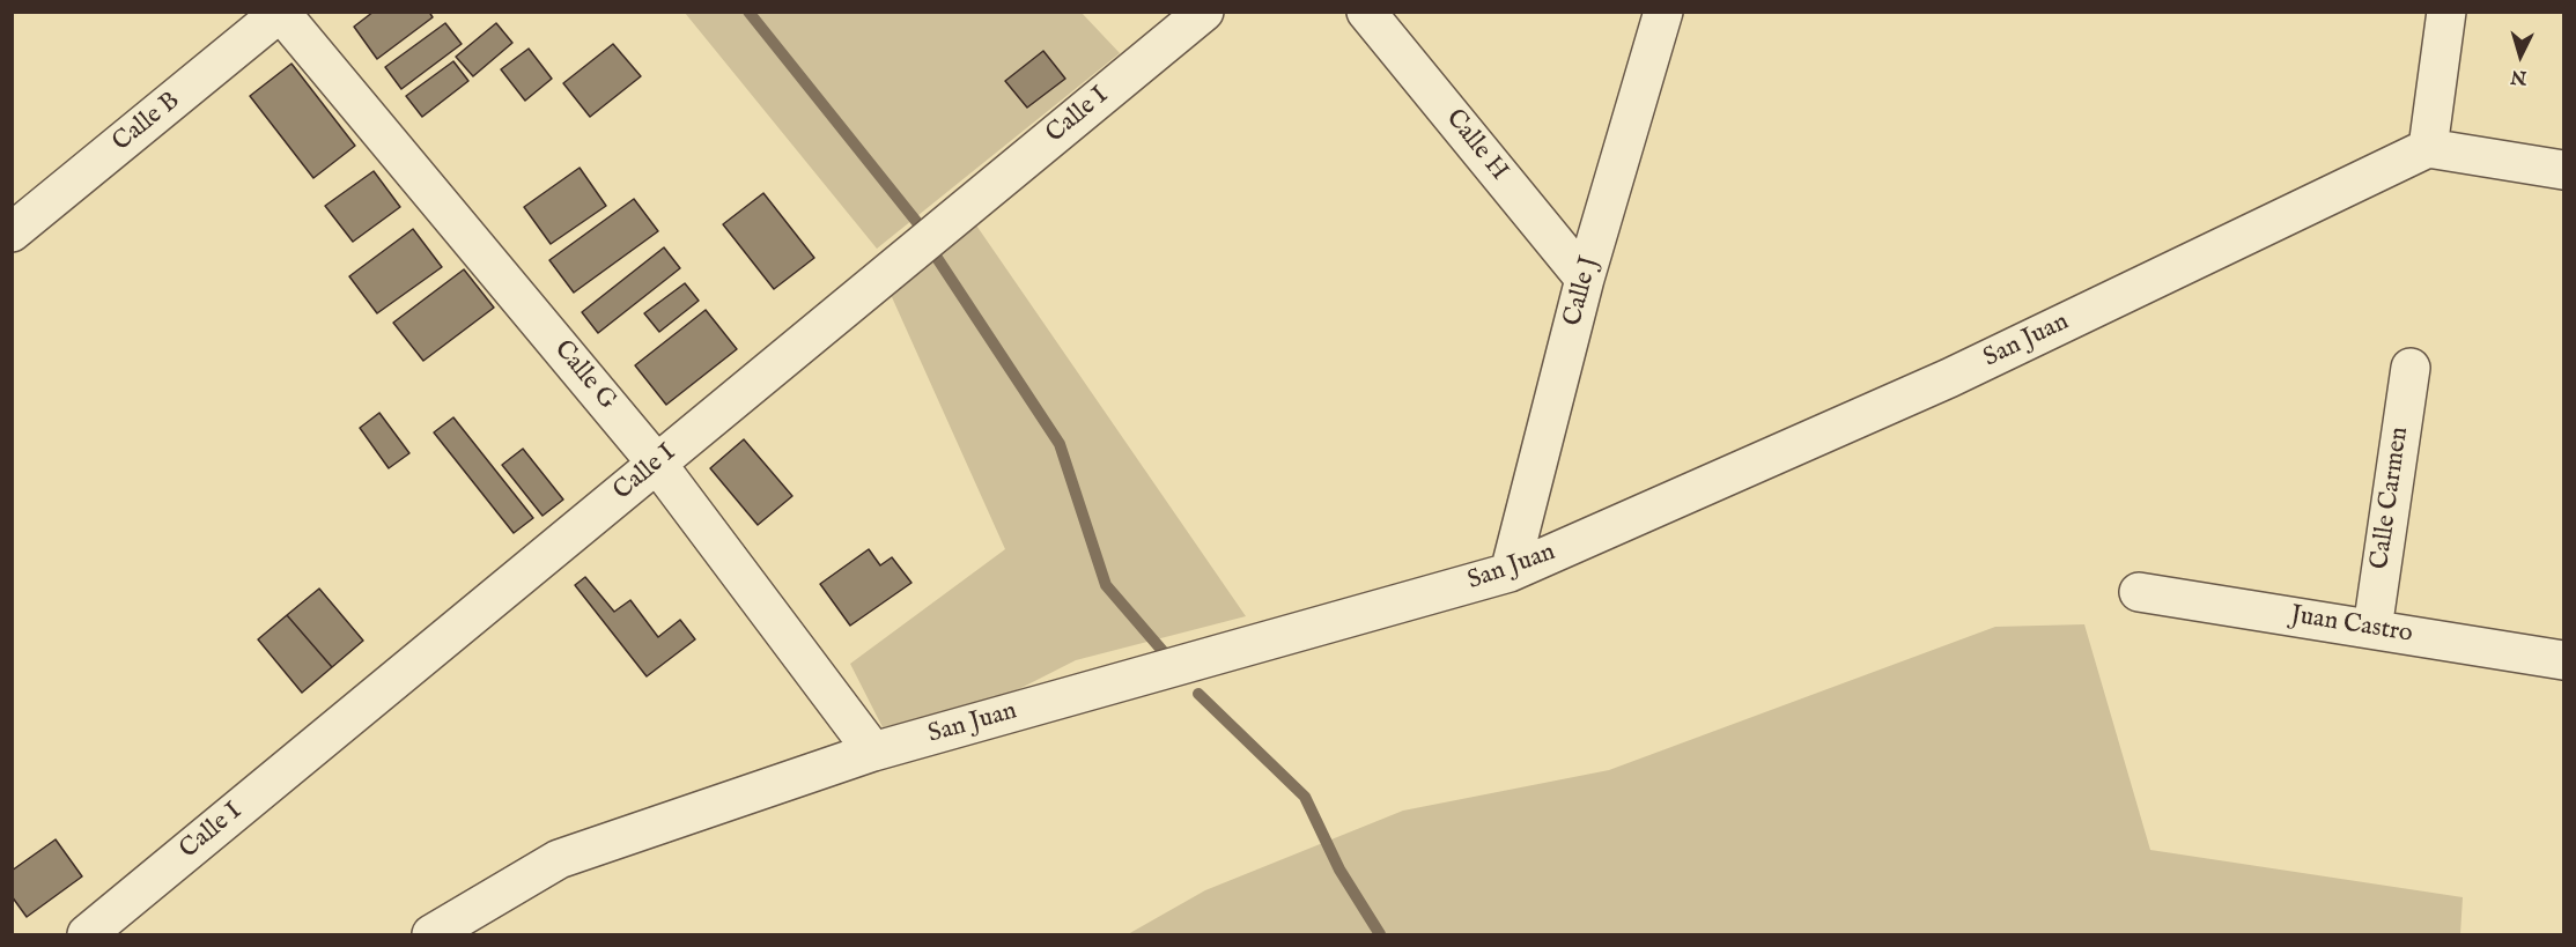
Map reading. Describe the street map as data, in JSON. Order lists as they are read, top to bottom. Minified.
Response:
{"streets":{"street":["Calle I","Calle B","Calle H","Calle J","San Juan","Calle G","Calle Carmen","Juan Castro"]},"crossings":[["Calle I","Calle G"],["Calle B","Calle G"],["Calle H","Calle J"],["Calle J","San Juan"],["San Juan","Calle G"],["Calle Carmen","Juan Castro"]],"north":"bottom"}
